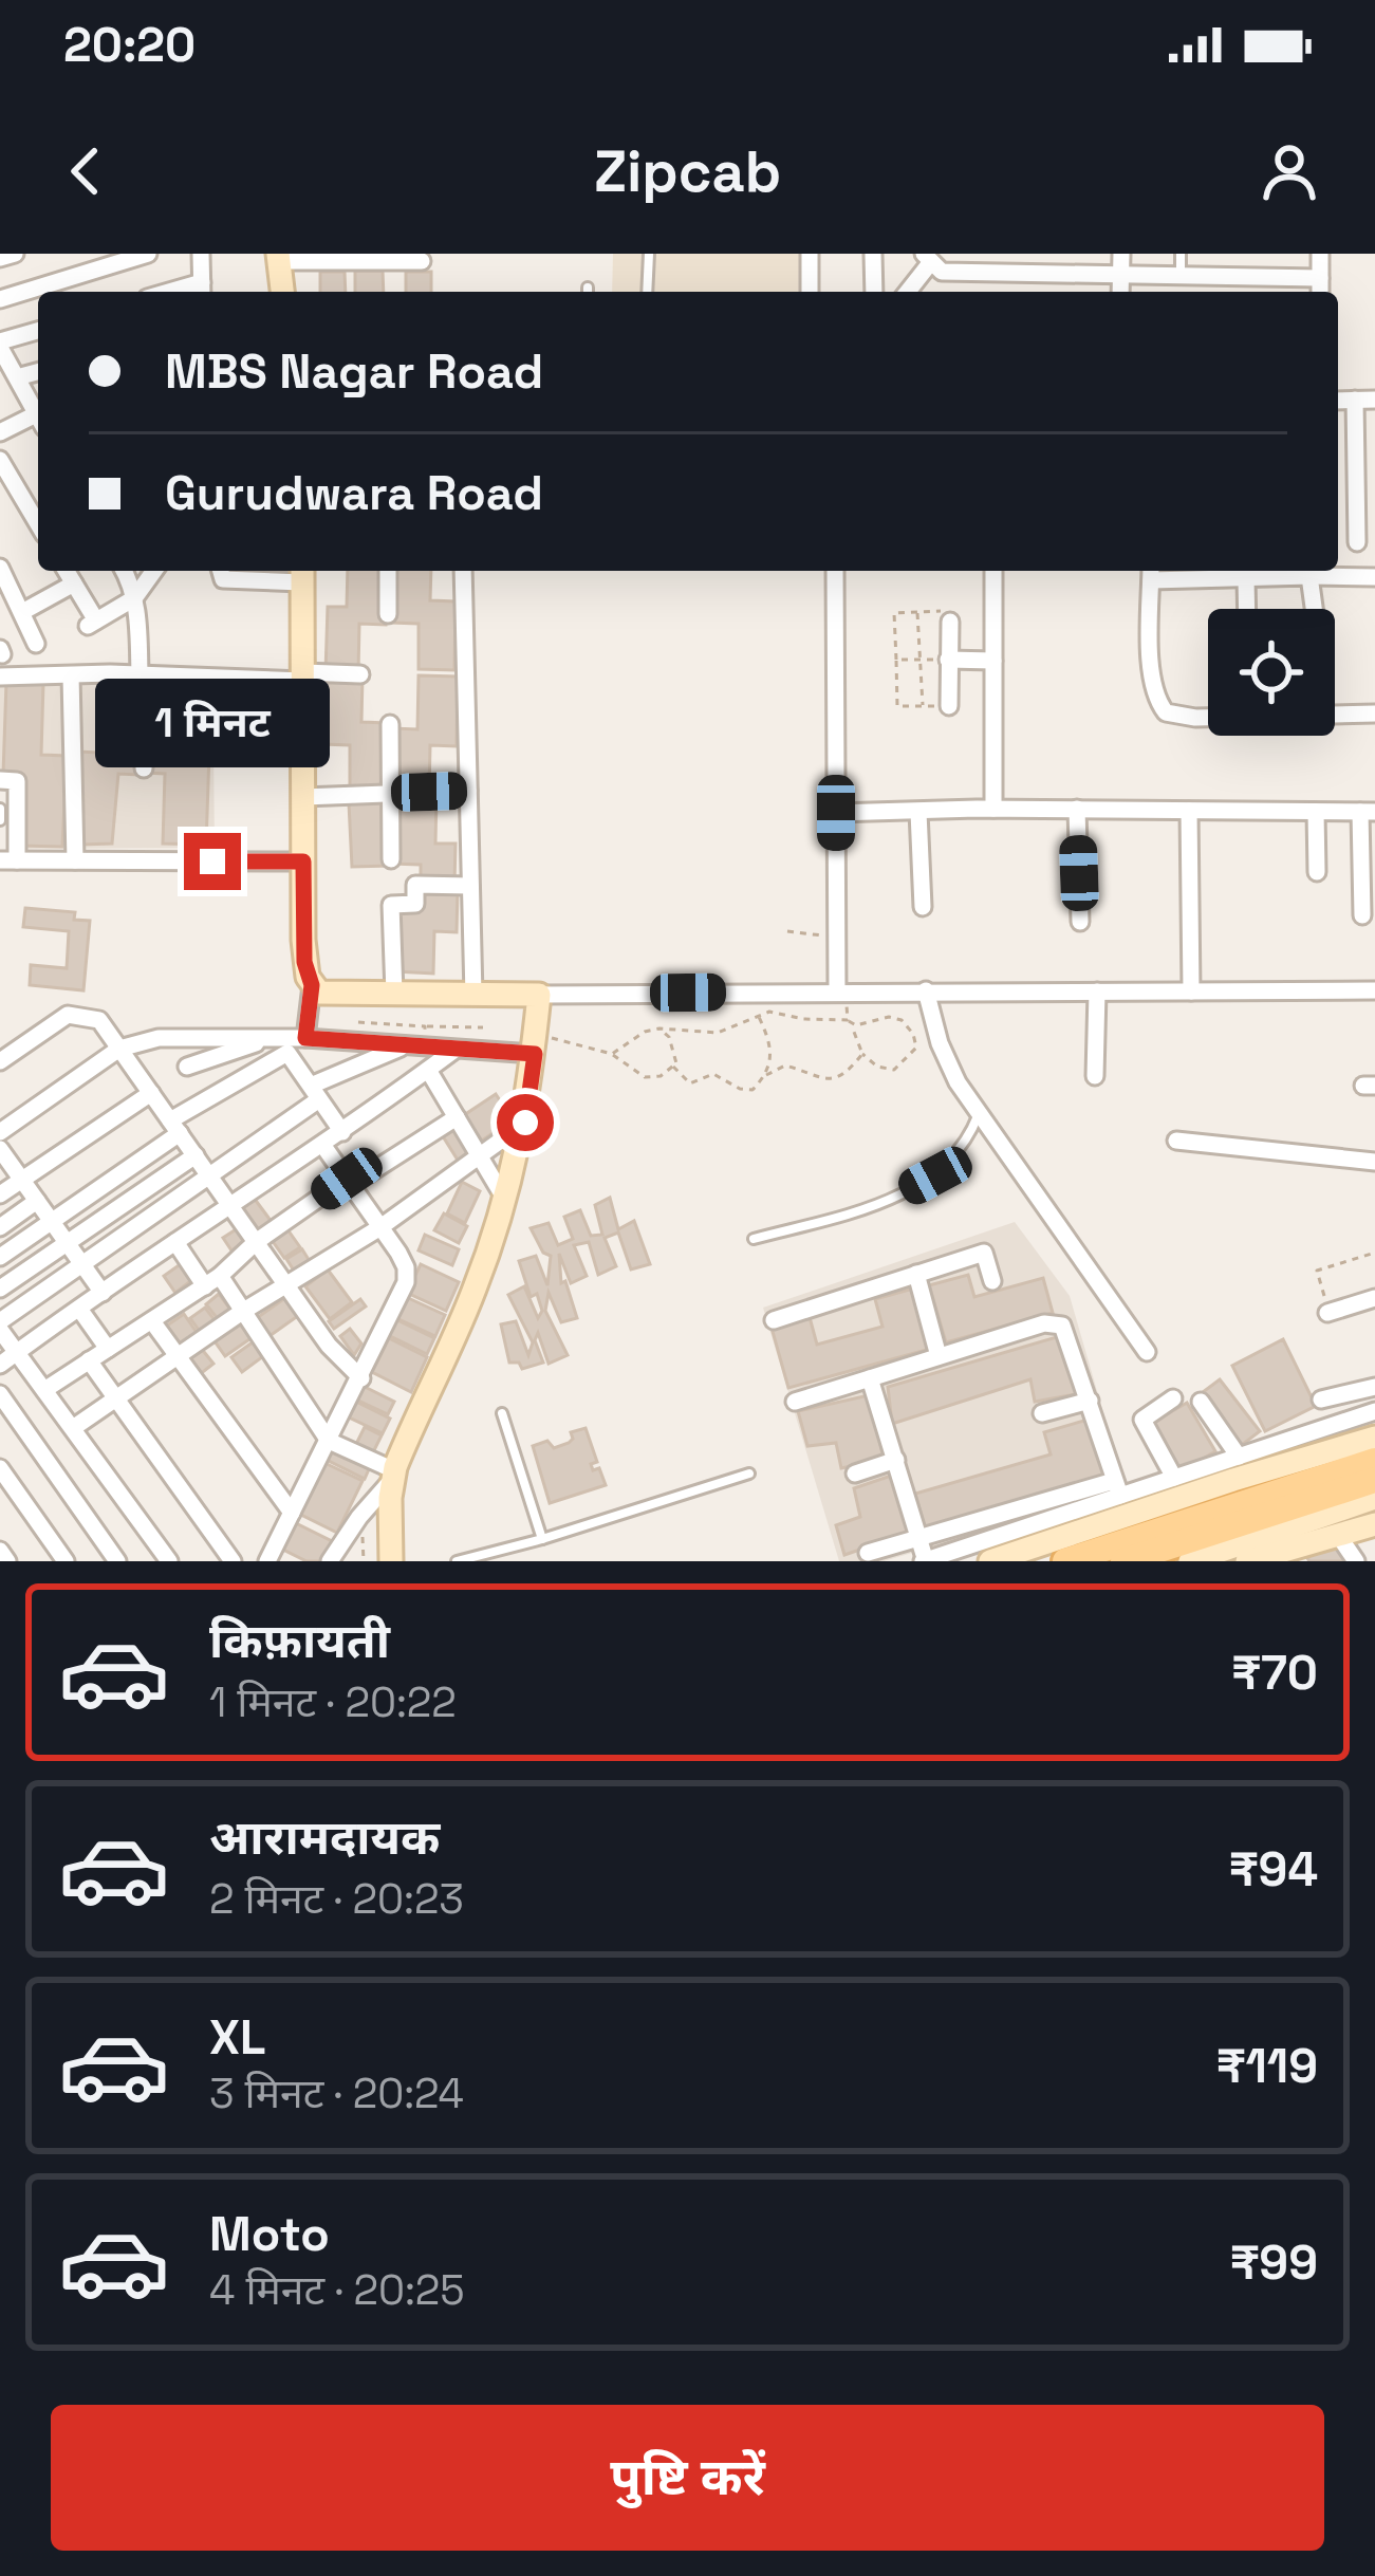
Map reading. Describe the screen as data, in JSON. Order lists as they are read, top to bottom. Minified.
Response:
{"page":{"status":"20:20","header":"Zipcab","banner":["MBS Nagar Road","Gurudwara Road"],"bubble":"1 मिनट","list":[{"name":"किफ़ायती","note":"1 मिनट · 20:22","value":"₹70"},{"name":"आरामदायक","note":"2 मिनट · 20:23","value":"₹94"},{"name":"XL","note":"3 मिनट · 20:24","value":"₹119"},{"name":"Moto","note":"4 मिनट · 20:25","value":"₹99"}],"buttons":"पुष्टि करें"}}
